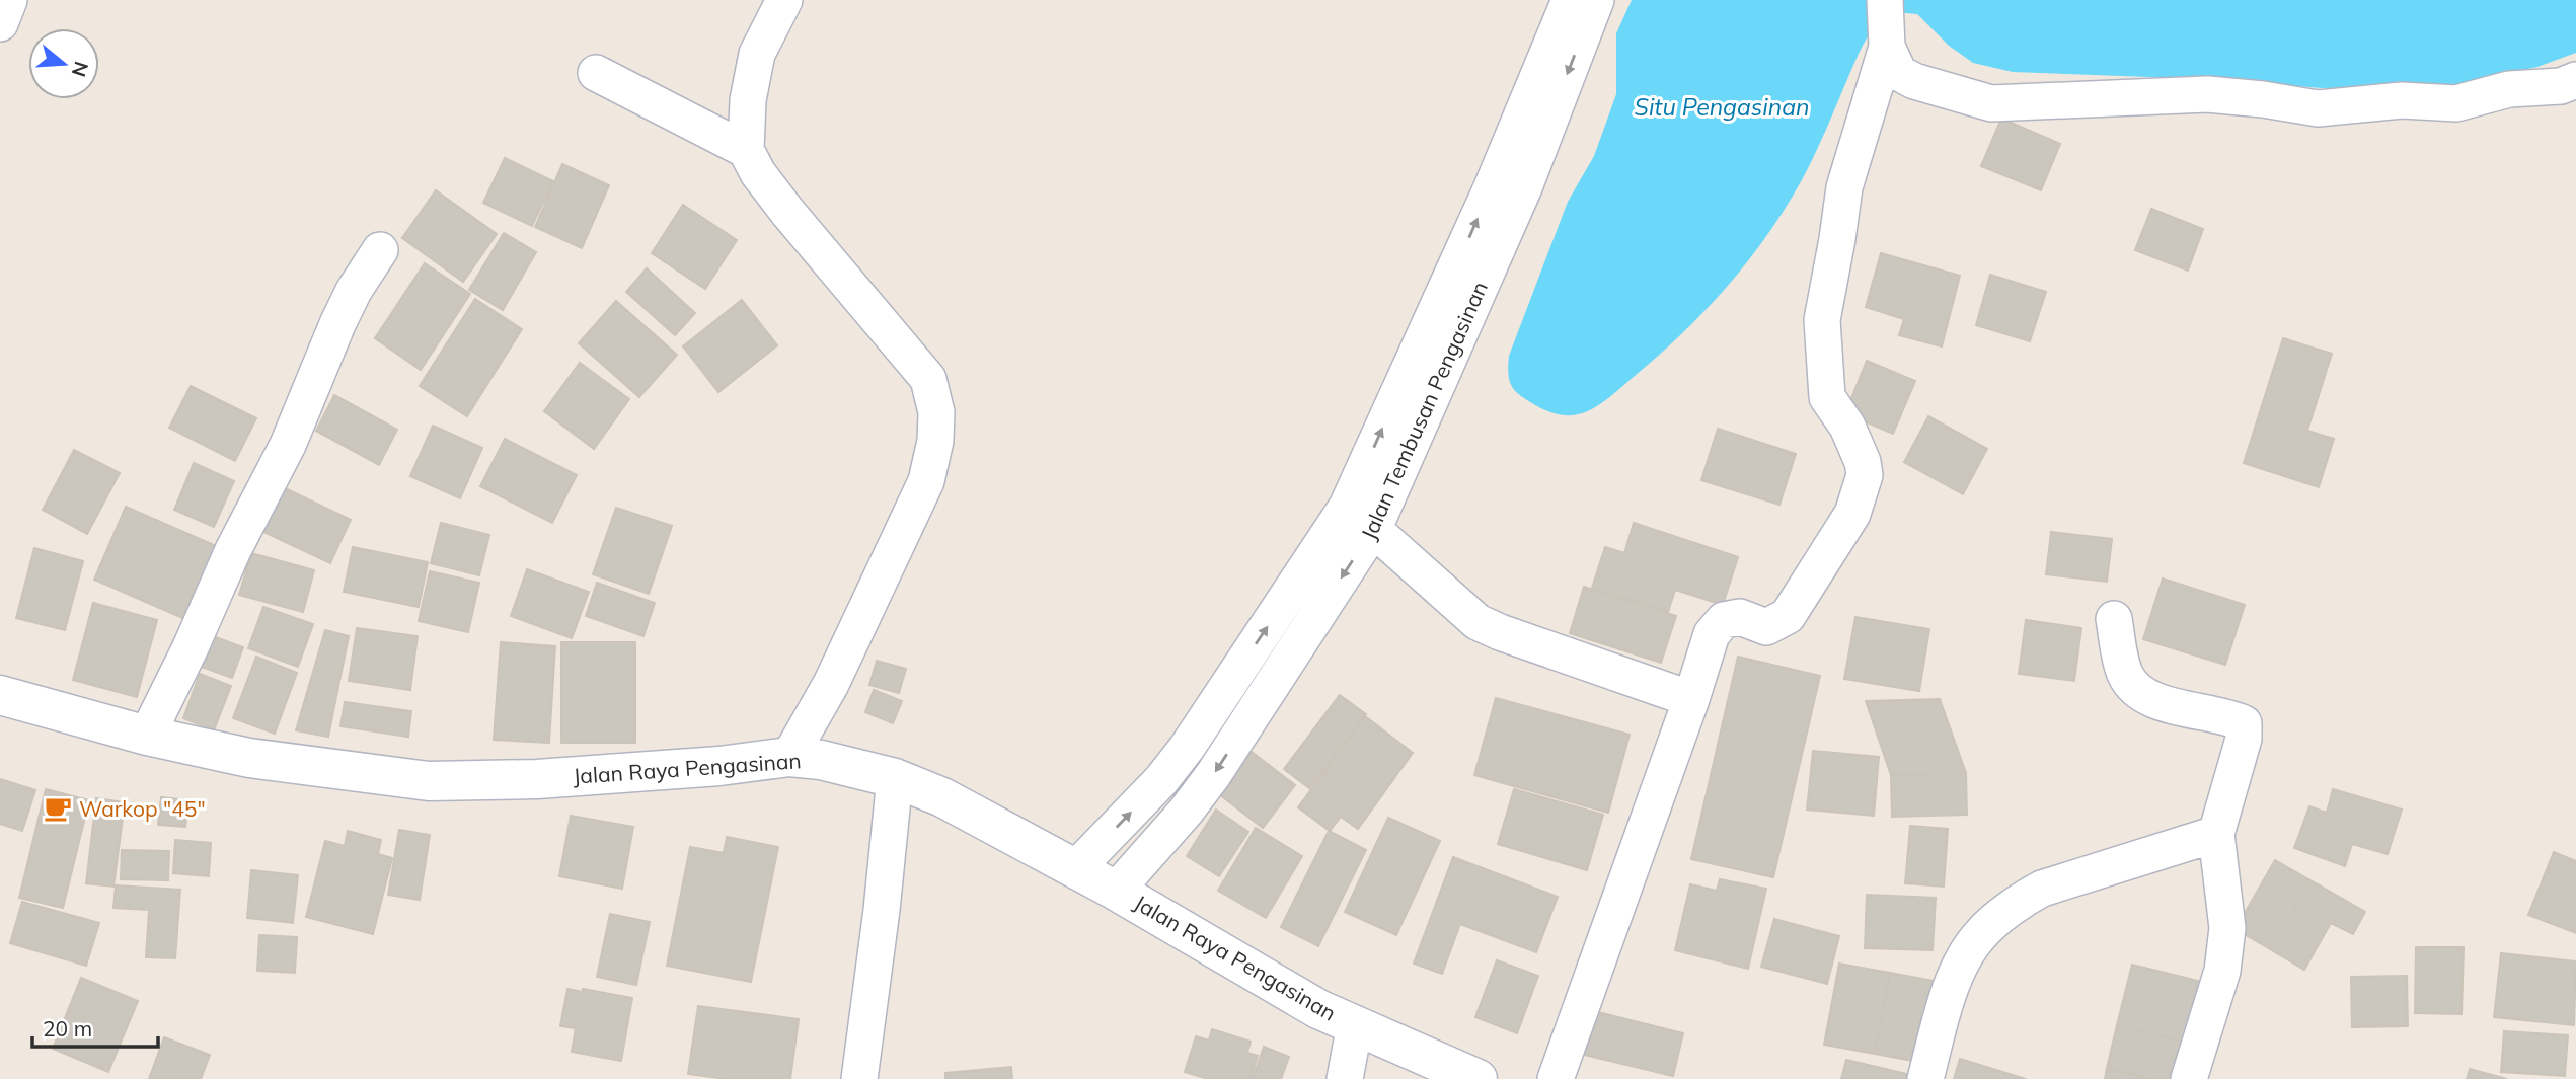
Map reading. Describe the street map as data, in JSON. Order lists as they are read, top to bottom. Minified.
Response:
{"streets":{"main road":["Jalan Raya Pengasinan"],"street":["Jalan Tembusan Pengasinan"]},"crossings":[["Jalan Tembusan Pengasinan","Jalan Raya Pengasinan"]],"water":["Situ Pengasinan"],"places":{"cafe":["Warkop \"45\""]},"scale_bar":"20 m","north":"right"}
